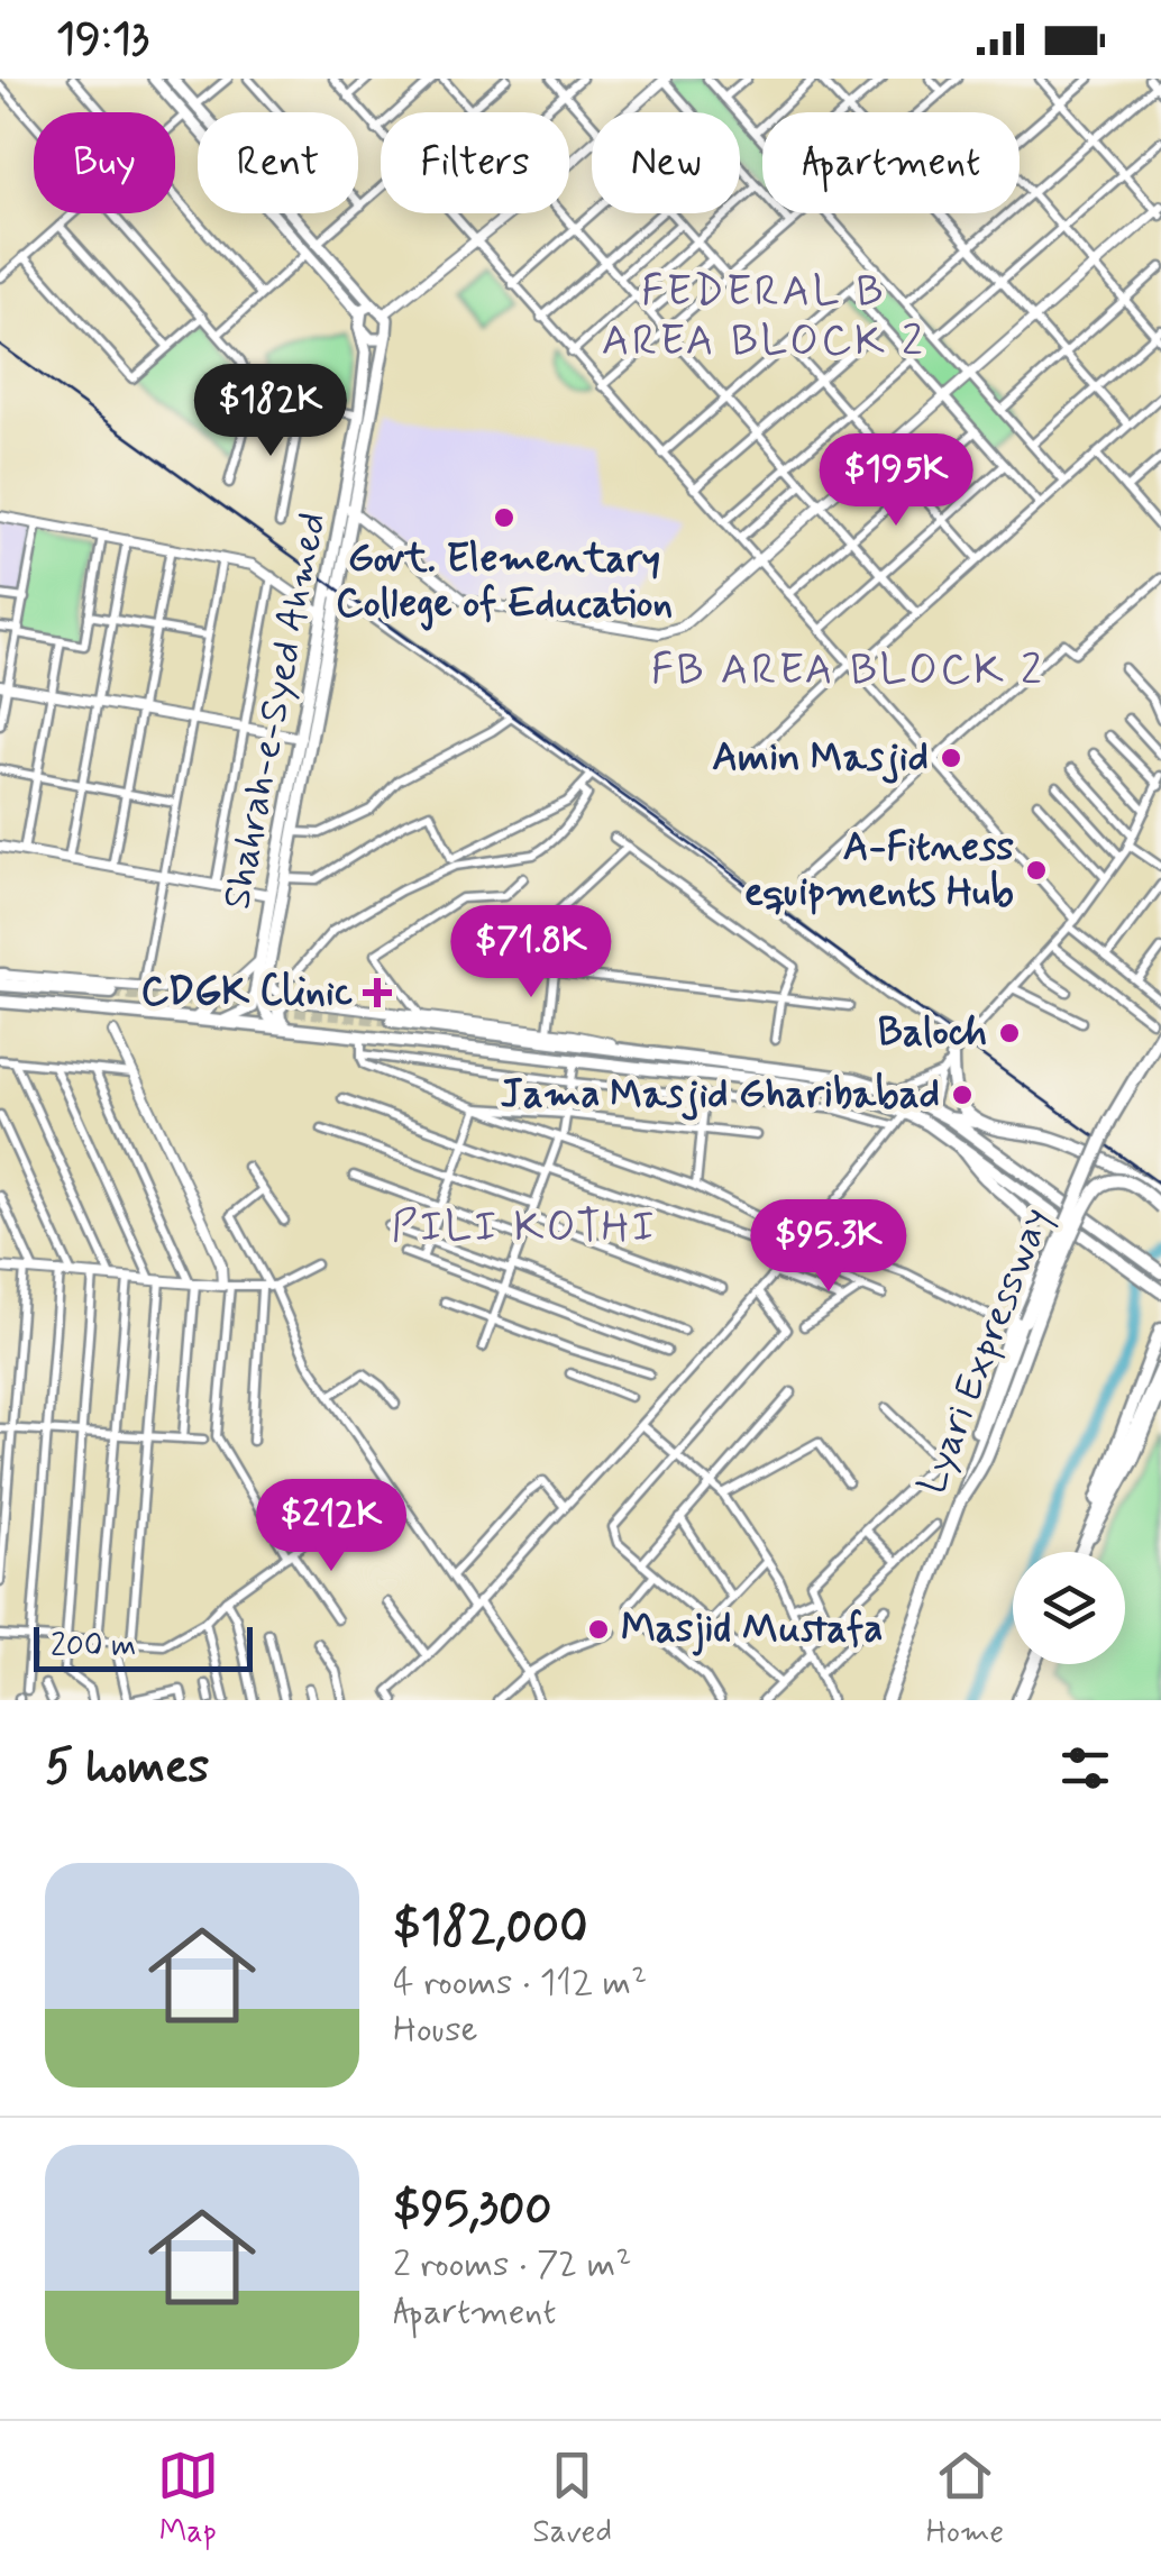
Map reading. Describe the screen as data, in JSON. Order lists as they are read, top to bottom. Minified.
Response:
{"streets":{"highway":["Lyari Expressway"],"main road":["Shahrah-e-Syed Ahmed"]},"districts":["FEDERAL B AREA BLOCK 2","FB AREA BLOCK 2","PILI KOTHI"],"places":{"other":["Govt. Elementary College of Education","Amin Masjid","A-Fitness equipments Hub","Baloch","Jama Masjid Gharibabad","Masjid Mustafa"],"health":["CDGK Clinic"]},"scale_bar":"200 m","page":{"status":"19:13","chip":["Buy","Rent","Filters","New","Apartment"],"price":["$182K","$195K","$71.8K","$95.3K","$212K"],"scale":"200 m","heading":"5 homes","list":[{"name":"$182,000","note":"4 rooms · 112 m² · House"},{"name":"$95,300","note":"2 rooms · 72 m² · Apartment"}],"tabs":["Map","Saved","Home"]}}
